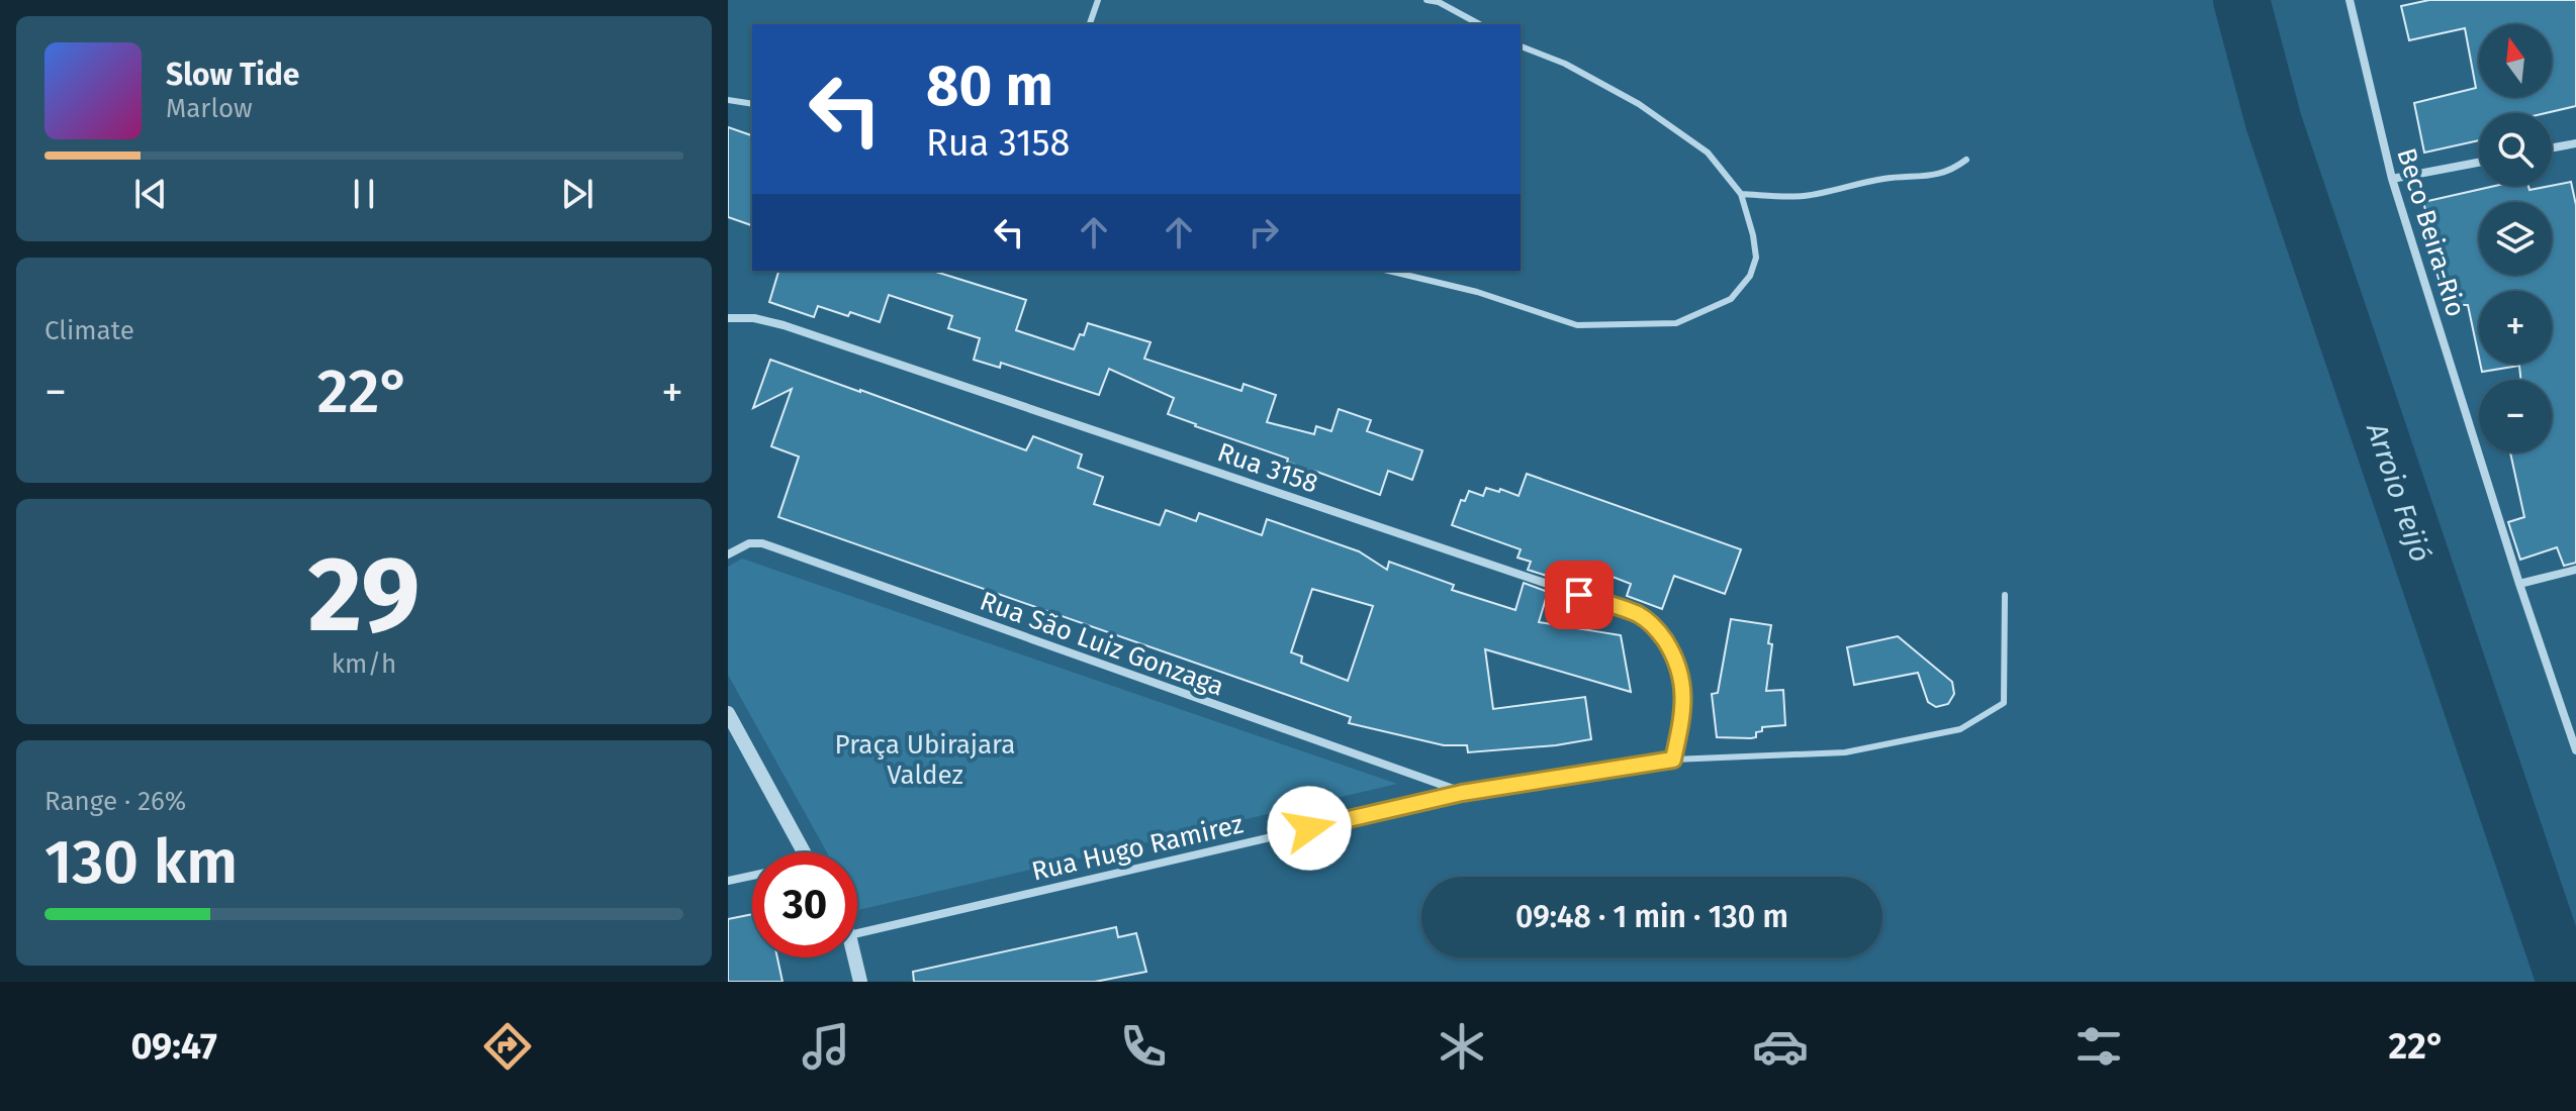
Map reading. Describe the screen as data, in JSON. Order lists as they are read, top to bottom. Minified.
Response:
{"streets":{"street":["Beco Beira-Rio","Rua 3158","Rua São Luiz Gonzaga","Rua Hugo Ramirez"]},"crossings":[["Rua 3158","Rua Hugo Ramirez"],["Rua São Luiz Gonzaga","Rua Hugo Ramirez"]],"water":["Arroio Feijó"],"parks":["Praça Ubirajara Valdez"],"north":"top","page":{"map_buttons":["+","−"],"turn":["80 m","Rua 3158"],"song":["Slow Tide","Marlow"],"tile":["Climate",["29","km/h"],["Range · 26%","130 km"]],"heat":["−","22°","+"],"limit":"30","trip":"09:48 · 1 min · 130 m","tabs":["09:47","22°"]}}
